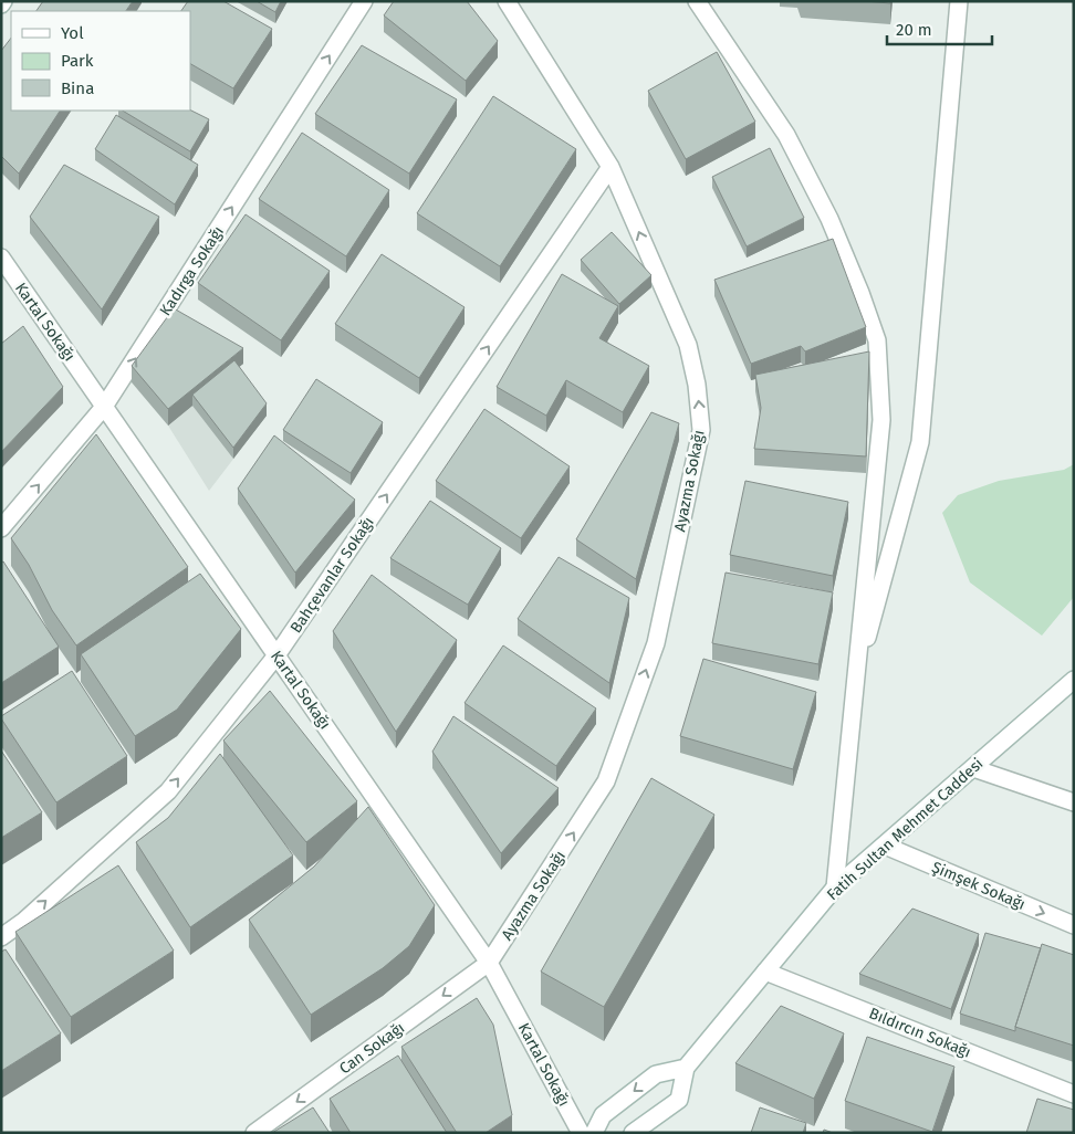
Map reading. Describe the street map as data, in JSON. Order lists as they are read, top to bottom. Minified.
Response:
{"streets":{"street":["Kadırga Sokağı","Kartal Sokağı","Ayazma Sokağı","Bahçevanlar Sokağı","Fatih Sultan Mehmet Caddesi","Şimşek Sokağı","Bıldırcın Sokağı","Can Sokağı"]},"crossings":[["Kadırga Sokağı","Kartal Sokağı"],["Kartal Sokağı","Ayazma Sokağı"],["Kartal Sokağı","Bahçevanlar Sokağı"],["Kartal Sokağı","Can Sokağı"],["Ayazma Sokağı","Bahçevanlar Sokağı"],["Ayazma Sokağı","Can Sokağı"],["Fatih Sultan Mehmet Caddesi","Şimşek Sokağı"],["Fatih Sultan Mehmet Caddesi","Bıldırcın Sokağı"]],"one_way":["Kadırga Sokağı","Ayazma Sokağı","Bahçevanlar Sokağı","Can Sokağı"],"legend":["Yol","Park","Bina"],"scale_bar":"20 m"}
